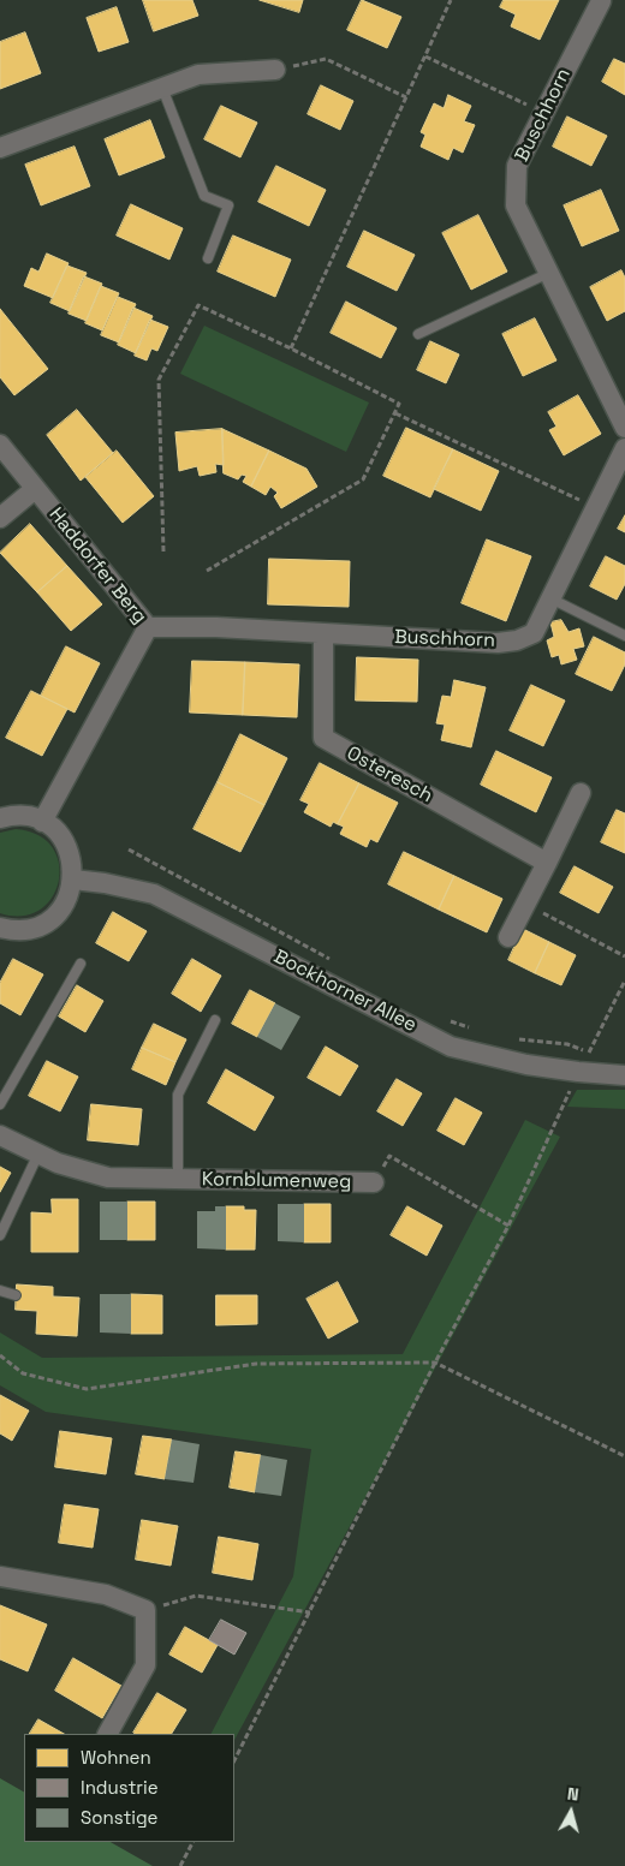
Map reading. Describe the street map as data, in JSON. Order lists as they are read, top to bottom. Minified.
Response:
{"streets":{"street":["Buschhorn","Haddorfer Berg","Osteresch","Bockhorner Allee","Kornblumenweg"]},"crossings":[["Buschhorn","Haddorfer Berg"],["Buschhorn","Osteresch"]],"legend":["Wohnen","Industrie","Sonstige"],"north":"top"}
